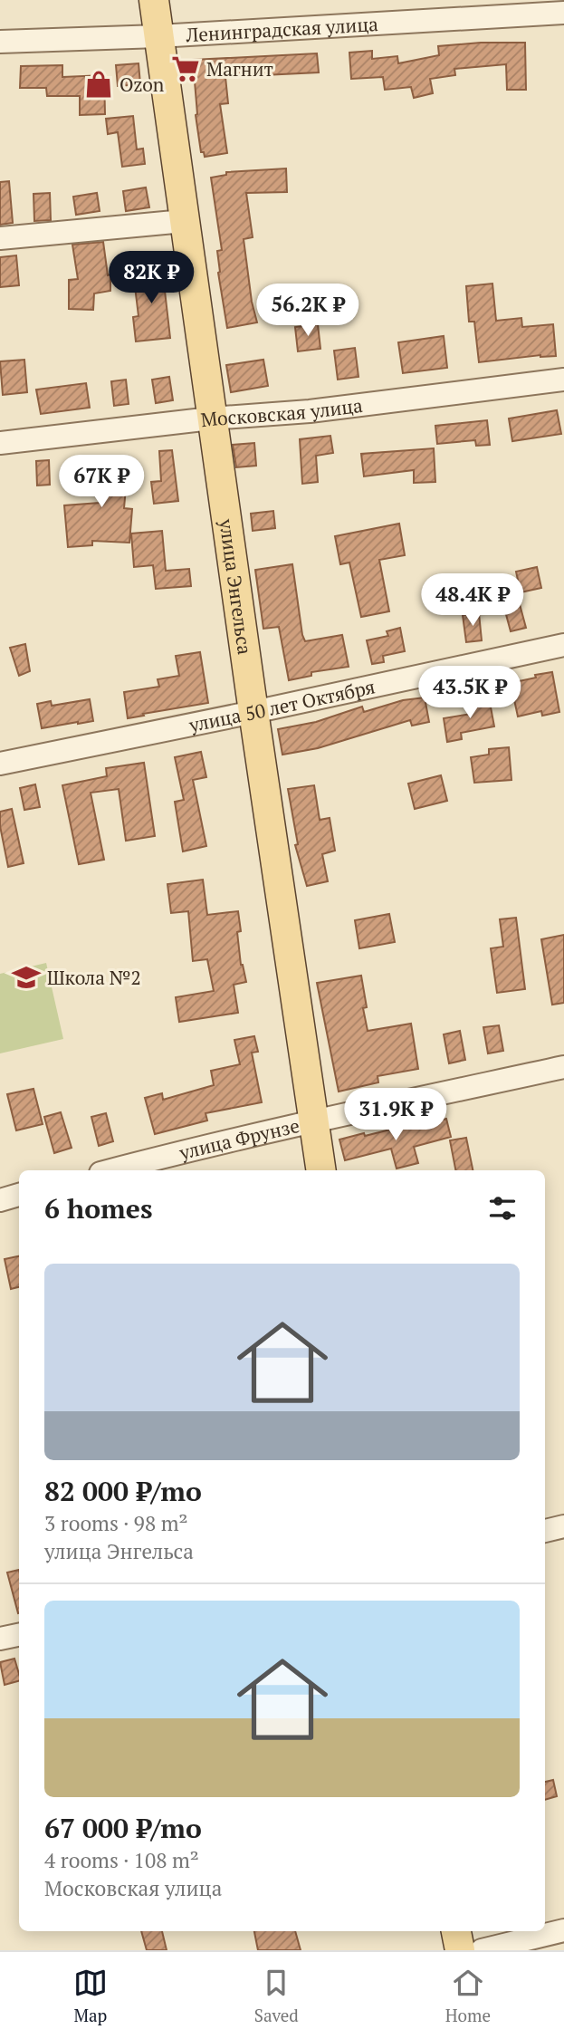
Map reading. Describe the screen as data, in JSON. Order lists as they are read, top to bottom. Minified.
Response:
{"streets":{"main road":["улица Энгельса"],"street":["Ленинградская улица","Московская улица","улица 50 лет Октября","улица Фрунзе"]},"crossings":[["Ленинградская улица","улица Энгельса"],["Московская улица","улица Энгельса"],["улица Энгельса","улица 50 лет Октября"],["улица Энгельса","улица Фрунзе"]],"places":{"supermarket":["Магнит"],"shop":["Ozon"],"school or university":["Школа №2"]},"page":{"price":["82K ₽","56.2K ₽","67K ₽","48.4K ₽","43.5K ₽","31.9K ₽"],"heading":"6 homes","list":[{"name":"82 000 ₽/mo","note":"3 rooms · 98 m² · улица Энгельса"},{"name":"67 000 ₽/mo","note":"4 rooms · 108 m² · Московская улица"}],"tabs":["Map","Saved","Home"]}}
